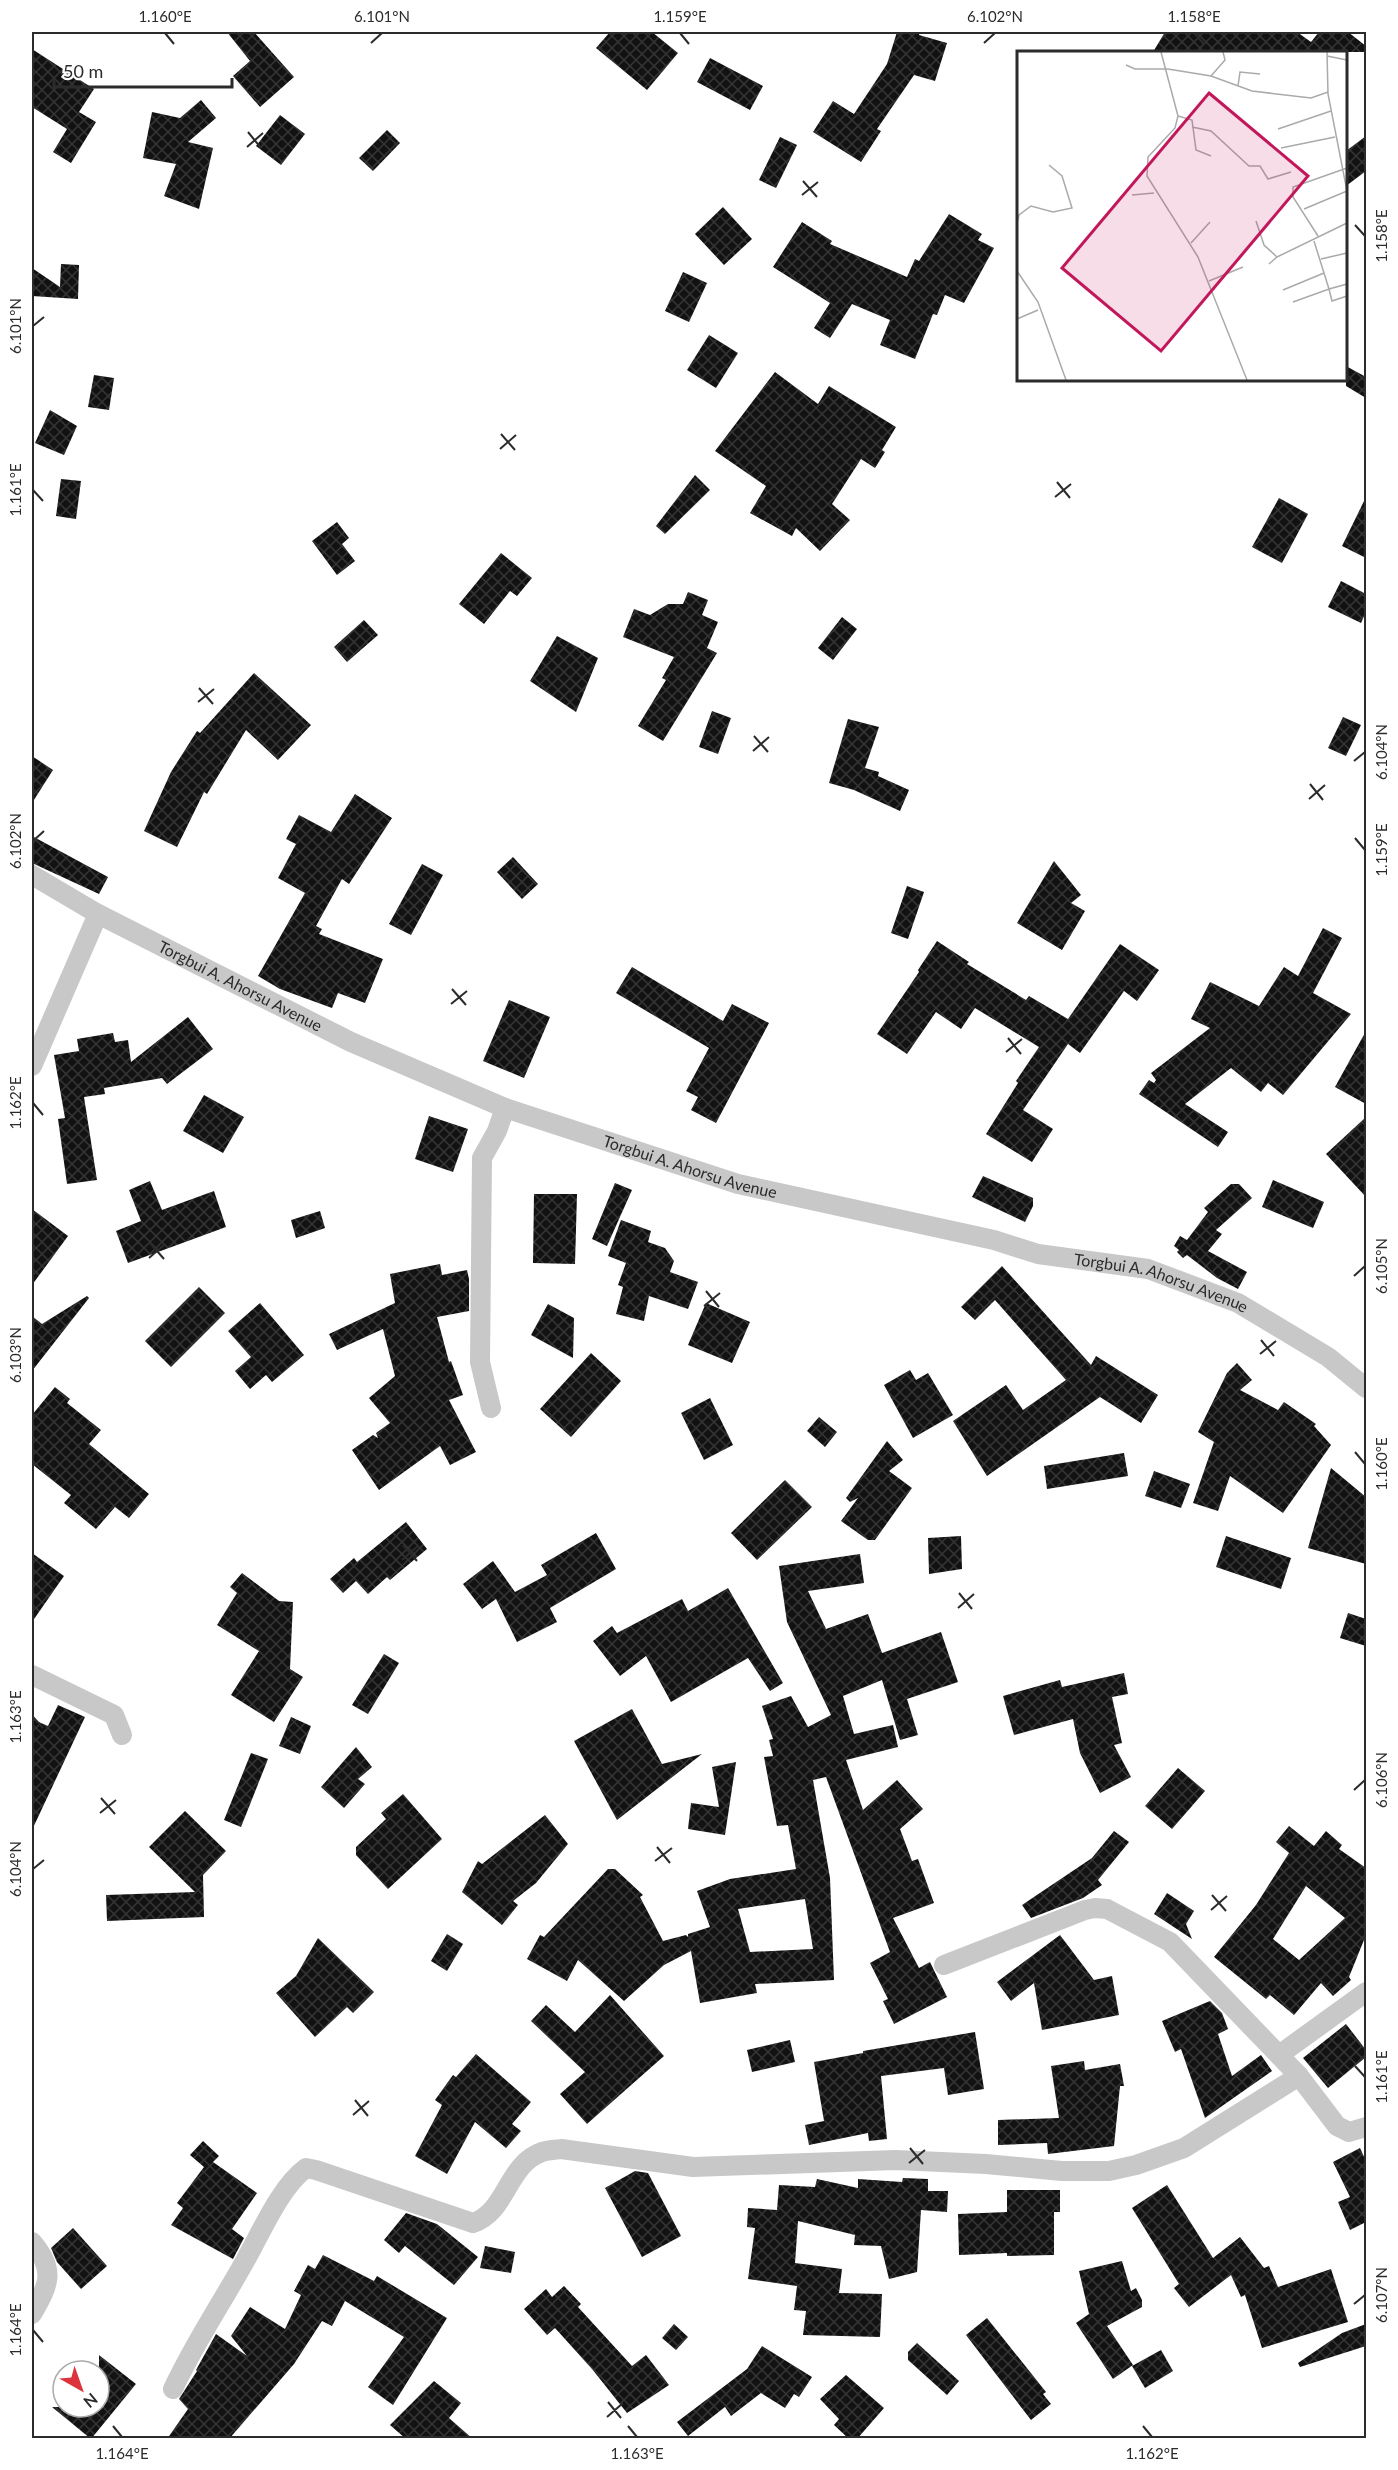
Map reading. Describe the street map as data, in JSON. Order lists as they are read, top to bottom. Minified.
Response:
{"streets":{"street":["Torgbui A. Ahorsu Avenue"]},"scale_bar":"50 m","north":"bottom right","coordinates":["1.160°E","6.101°N","1.159°E","6.102°N","1.158°E","1.161°E","6.104°N","1.162°E","6.105°N","6.103°N","1.163°E","6.106°N","6.107°N","1.164°E"]}
